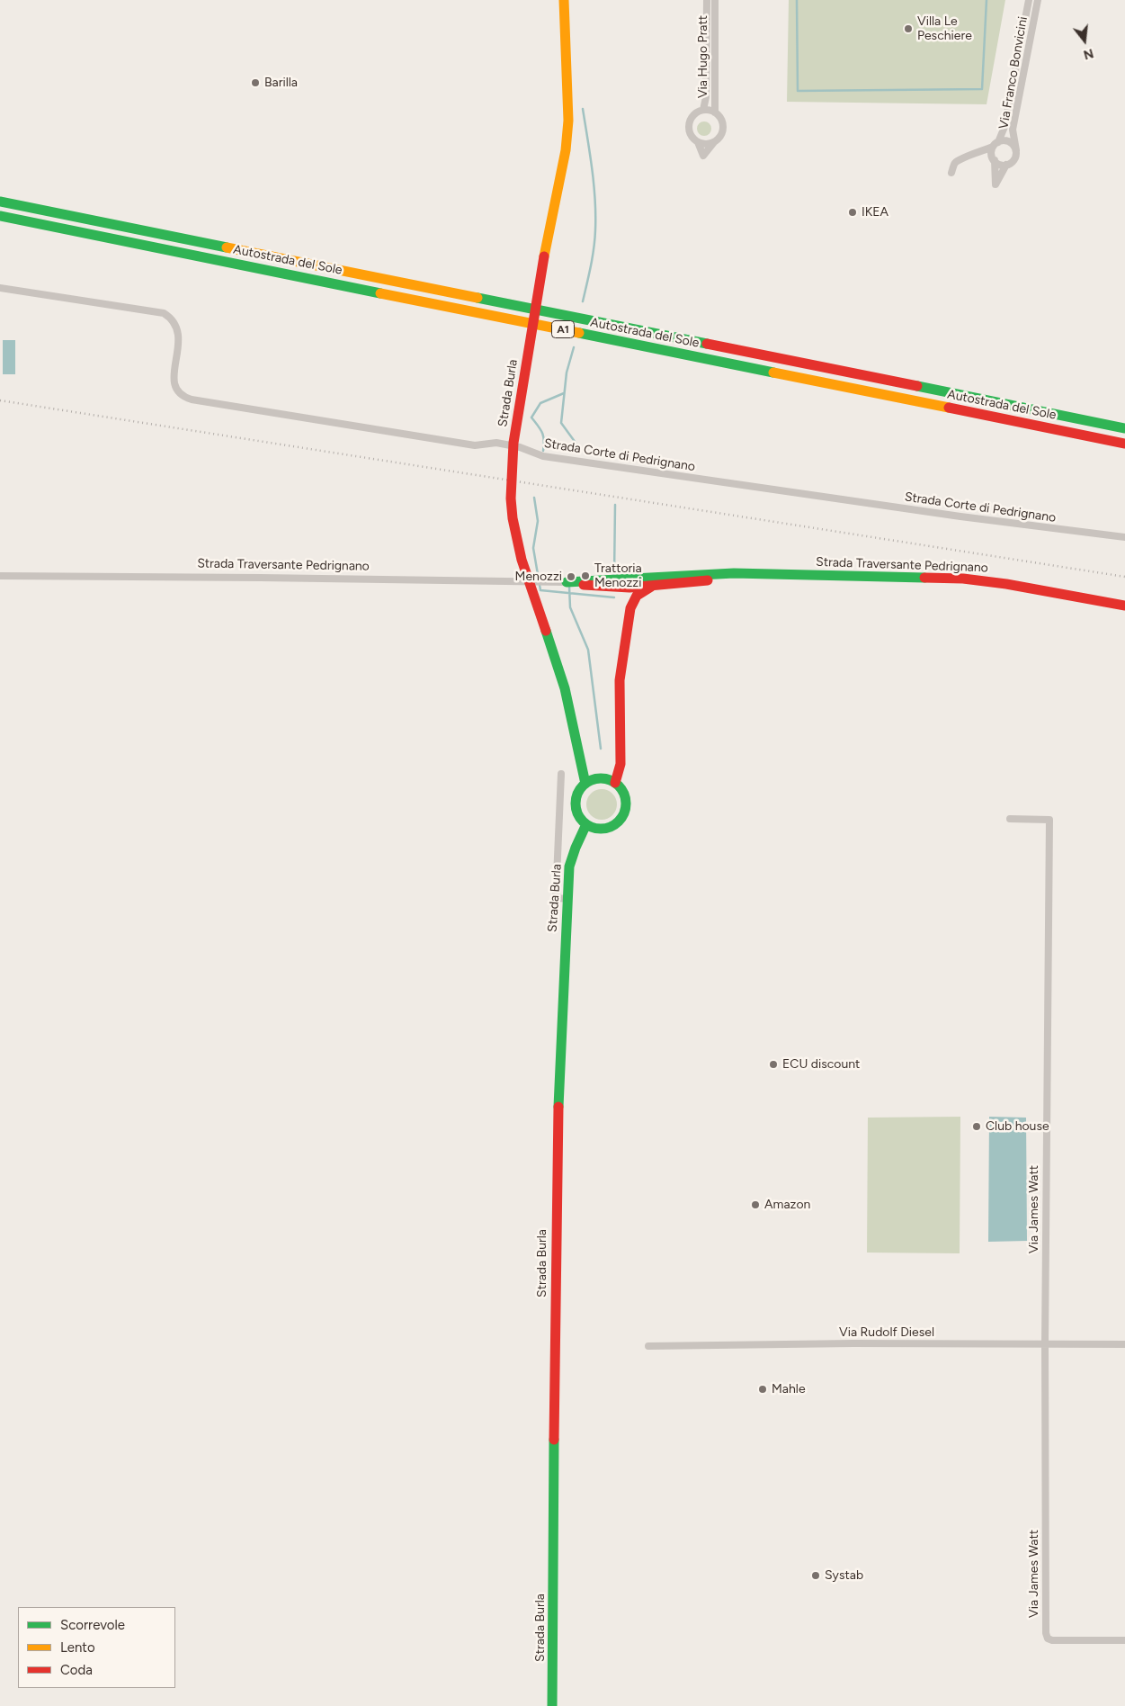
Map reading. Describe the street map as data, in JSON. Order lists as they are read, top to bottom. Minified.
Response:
{"streets":{"main road":["Autostrada del Sole","A1","Strada Burla","Strada Traversante Pedrignano"],"street":["Via Hugo Pratt","Via Franco Bonvicini","Strada Corte di Pedrignano","Via James Watt","Via Rudolf Diesel"]},"crossings":[["Via James Watt","Via Rudolf Diesel"]],"places":["Villa Le Peschiere","Barilla","IKEA","Trattoria Menozzi","Menozzi","ECU discount","Club house","Amazon","Mahle","Systab"],"legend":["Scorrevole","Lento","Coda"],"north":"bottom"}
